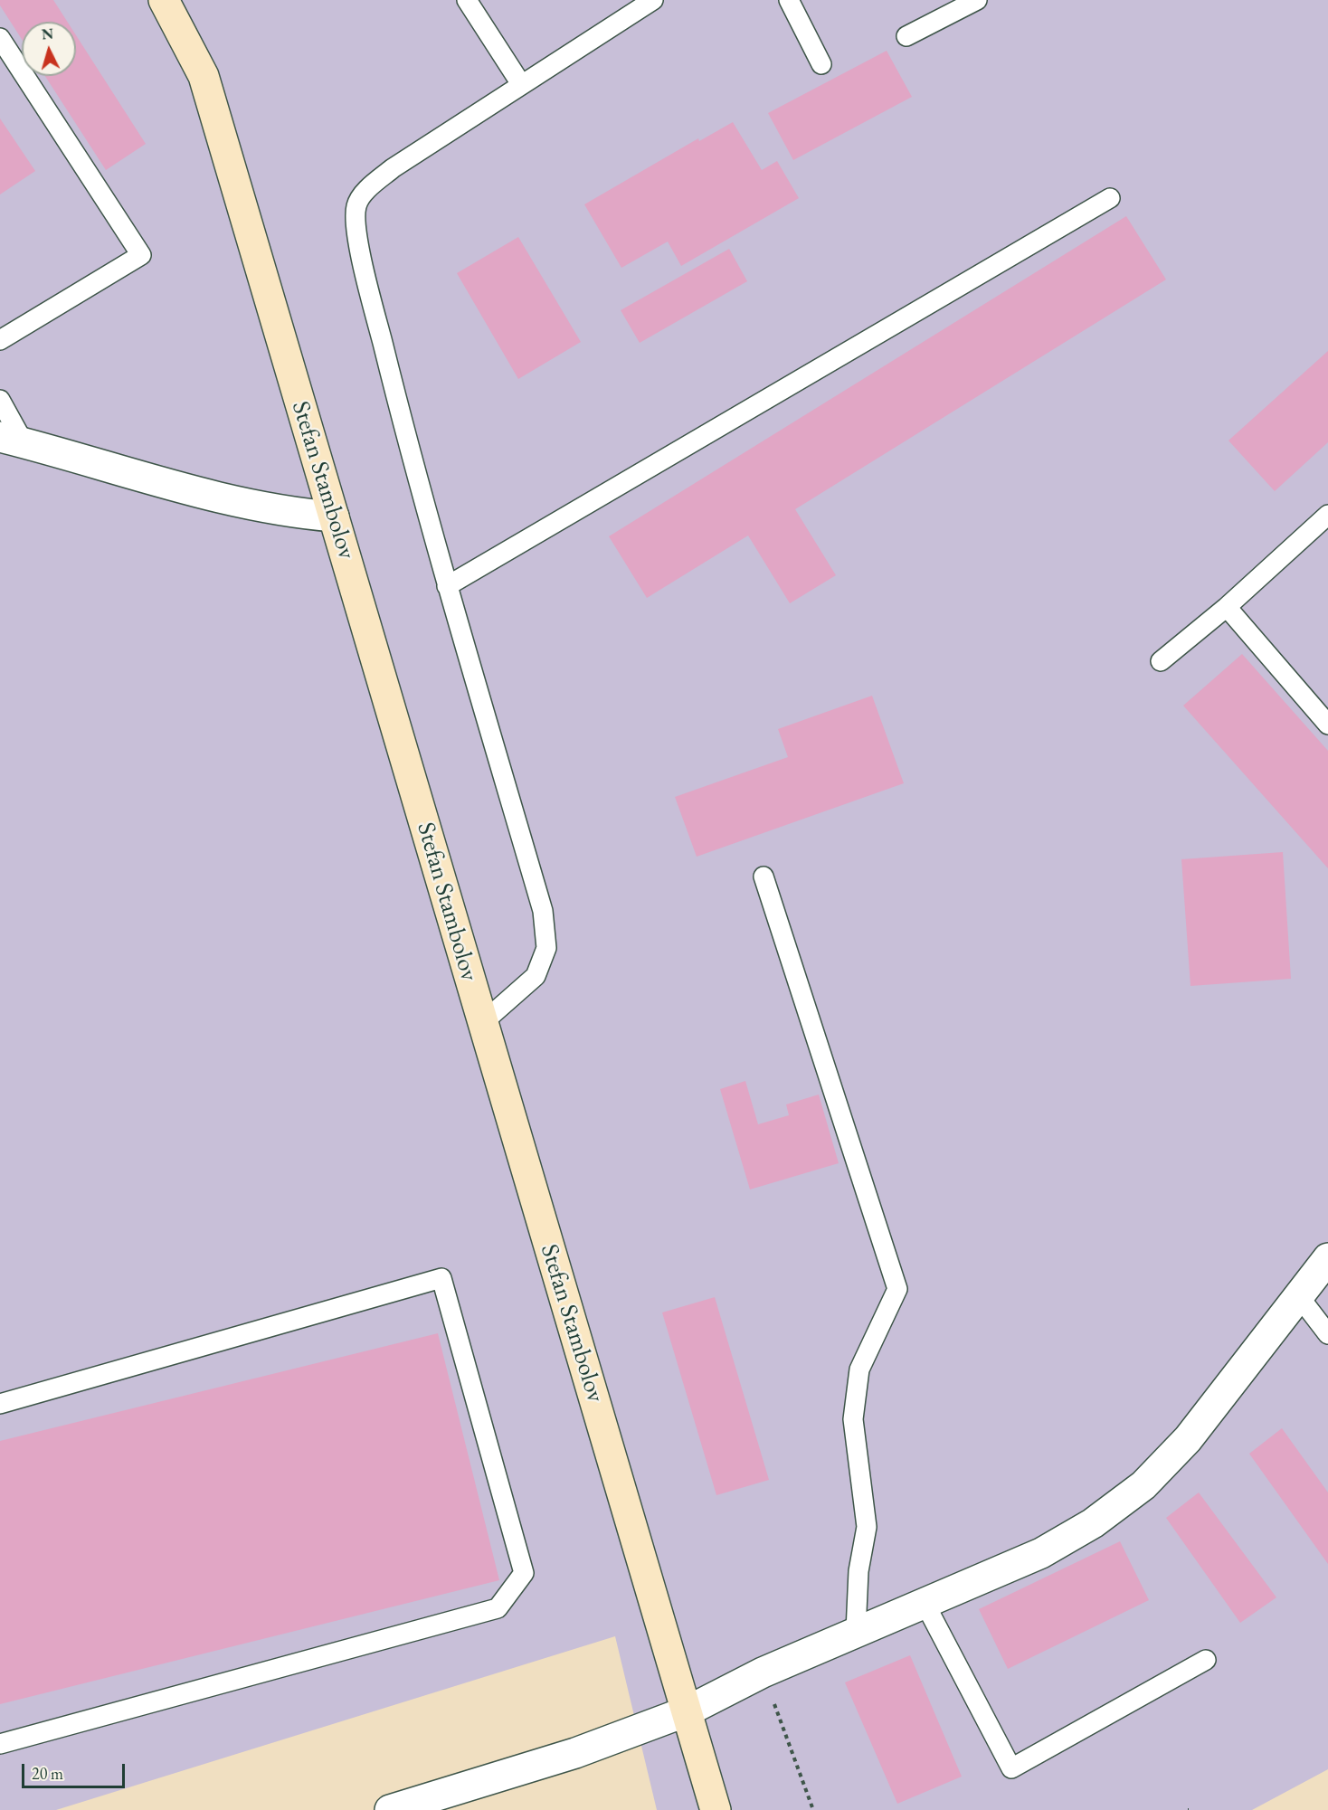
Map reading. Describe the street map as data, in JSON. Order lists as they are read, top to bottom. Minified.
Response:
{"streets":{"street":["Stefan Stambolov"]},"scale_bar":"20 m","north":"top"}
